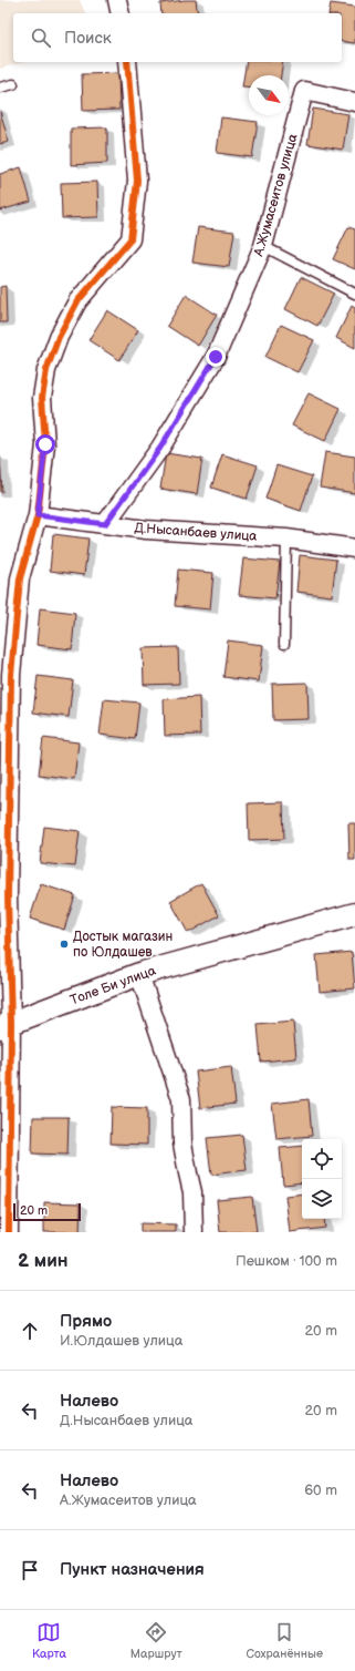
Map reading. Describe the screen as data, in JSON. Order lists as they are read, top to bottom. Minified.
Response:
{"streets":{"street":["А.Жумасеитов улица","Д.Нысанбаев улица","Толе Би улица"]},"crossings":[["А.Жумасеитов улица","Д.Нысанбаев улица"]],"places":["Достык магазин по Юлдашев"],"scale_bar":"20 m","north":"bottom right","page":{"search":"Поиск","scale":"20 m","heading":["2 мин","Пешком · 100 m"],"list":[["Прямо","И.Юлдашев улица","20 m"],["Налево","Д.Нысанбаев улица","20 m"],["Налево","А.Жумасеитов улица","60 m"],"Пункт назначения"],"nav":["Карта","Маршрут","Сохранённые"]}}
